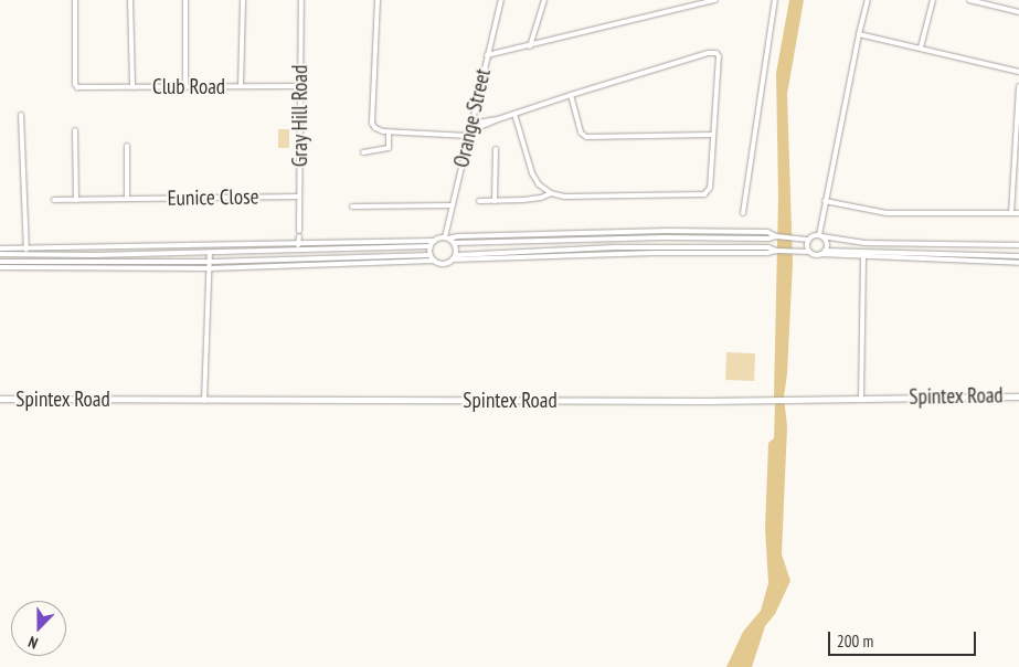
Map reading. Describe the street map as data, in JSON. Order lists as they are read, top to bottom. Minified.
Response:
{"streets":{"main road":["Spintex Road"],"street":["Club Road","Gray Hill Road","Orange Street","Eunice Close"]},"crossings":[["Club Road","Gray Hill Road"],["Gray Hill Road","Eunice Close"]],"scale_bar":"200 m","north":"bottom"}
